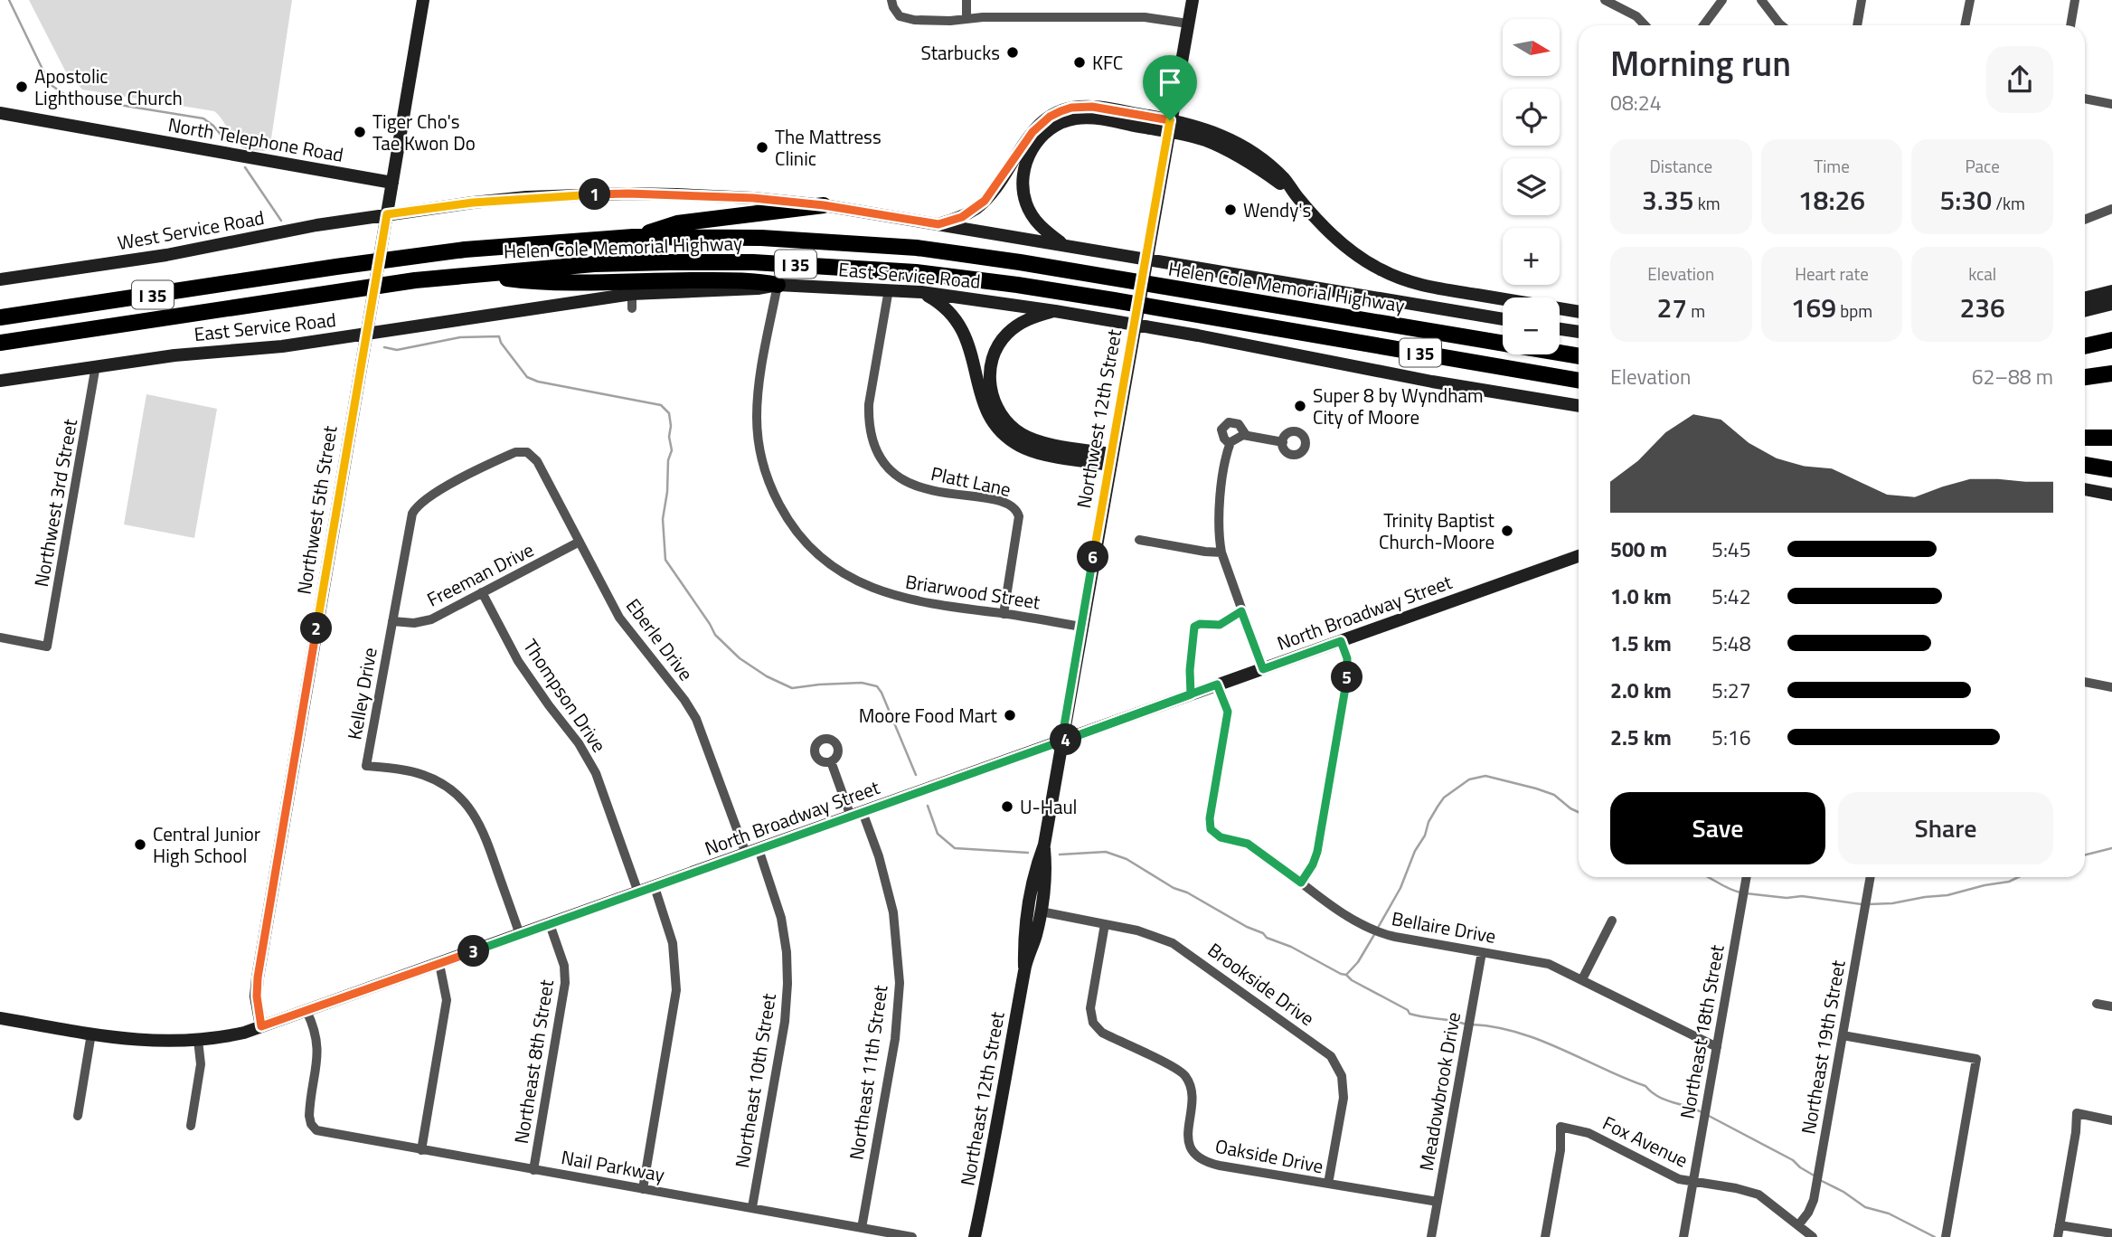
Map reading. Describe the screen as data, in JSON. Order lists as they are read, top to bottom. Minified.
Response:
{"streets":{"highway":["Helen Cole Memorial Highway","I 35"],"main road":["North Telephone Road","West Service Road","East Service Road","Northwest 12th Street","Northwest 5th Street","North Broadway Street","Northeast 12th Street"],"street":["Platt Lane","Northwest 3rd Street","Freeman Drive","Briarwood Street","Eberle Drive","Kelley Drive","Thompson Drive","Bellaire Drive","Brookside Drive","Northeast 18th Street","Northeast 19th Street","Northeast 8th Street","Northeast 11th Street","Northeast 10th Street","Meadowbrook Drive","Fox Avenue","Oakside Drive","Nail Parkway"]},"crossings":[["North Telephone Road","Northwest 5th Street"],["West Service Road","Northwest 5th Street"],["East Service Road","Platt Lane"],["East Service Road","Northwest 3rd Street"],["East Service Road","Northwest 5th Street"],["East Service Road","Briarwood Street"],["Northwest 12th Street","Briarwood Street"],["Northwest 12th Street","North Broadway Street"],["Northwest 12th Street","Northeast 12th Street"],["Platt Lane","Briarwood Street"],["Northwest 5th Street","North Broadway Street"],["Freeman Drive","Eberle Drive"],["Freeman Drive","Kelley Drive"],["Freeman Drive","Thompson Drive"],["North Broadway Street","Eberle Drive"],["North Broadway Street","Kelley Drive"],["North Broadway Street","Thompson Drive"],["North Broadway Street","Bellaire Drive"],["North Broadway Street","Northeast 8th Street"],["North Broadway Street","Northeast 11th Street"],["North Broadway Street","Northeast 10th Street"],["North Broadway Street","Nail Parkway"],["Eberle Drive","Kelley Drive"],["Bellaire Drive","Northeast 18th Street"],["Bellaire Drive","Meadowbrook Drive"],["Brookside Drive","Northeast 12th Street"],["Brookside Drive","Oakside Drive"],["Northeast 18th Street","Fox Avenue"],["Northeast 19th Street","Fox Avenue"],["Northeast 8th Street","Nail Parkway"],["Northeast 11th Street","Nail Parkway"],["Northeast 10th Street","Nail Parkway"],["Meadowbrook Drive","Oakside Drive"]],"places":["Starbucks","KFC","Apostolic Lighthouse Church","Tiger Cho's Tae Kwon Do","The Mattress Clinic","Wendy's","Super 8 by Wyndham City of Moore","Trinity Baptist Church-Moore","Moore Food Mart","U-Haul","Central Junior High School"],"north":"right","page":{"map_buttons":["+","−"],"heading":["Morning run","08:24"],"stats":[["Distance","3.35 km"],["Time","18:26"],["Pace","5:30 /km"],["Elevation","27 m"],["Heart rate","169 bpm"],["kcal","236"]],"pins":["1","6","2","5","4","3"],"chart":["Elevation","62–88 m"],"list":[{"name":"500 m","note":"5:45"},{"name":"1.0 km","note":"5:42"},{"name":"1.5 km","note":"5:48"},{"name":"2.0 km","note":"5:27"},{"name":"2.5 km","note":"5:16"}],"buttons":["Save","Share"]}}
